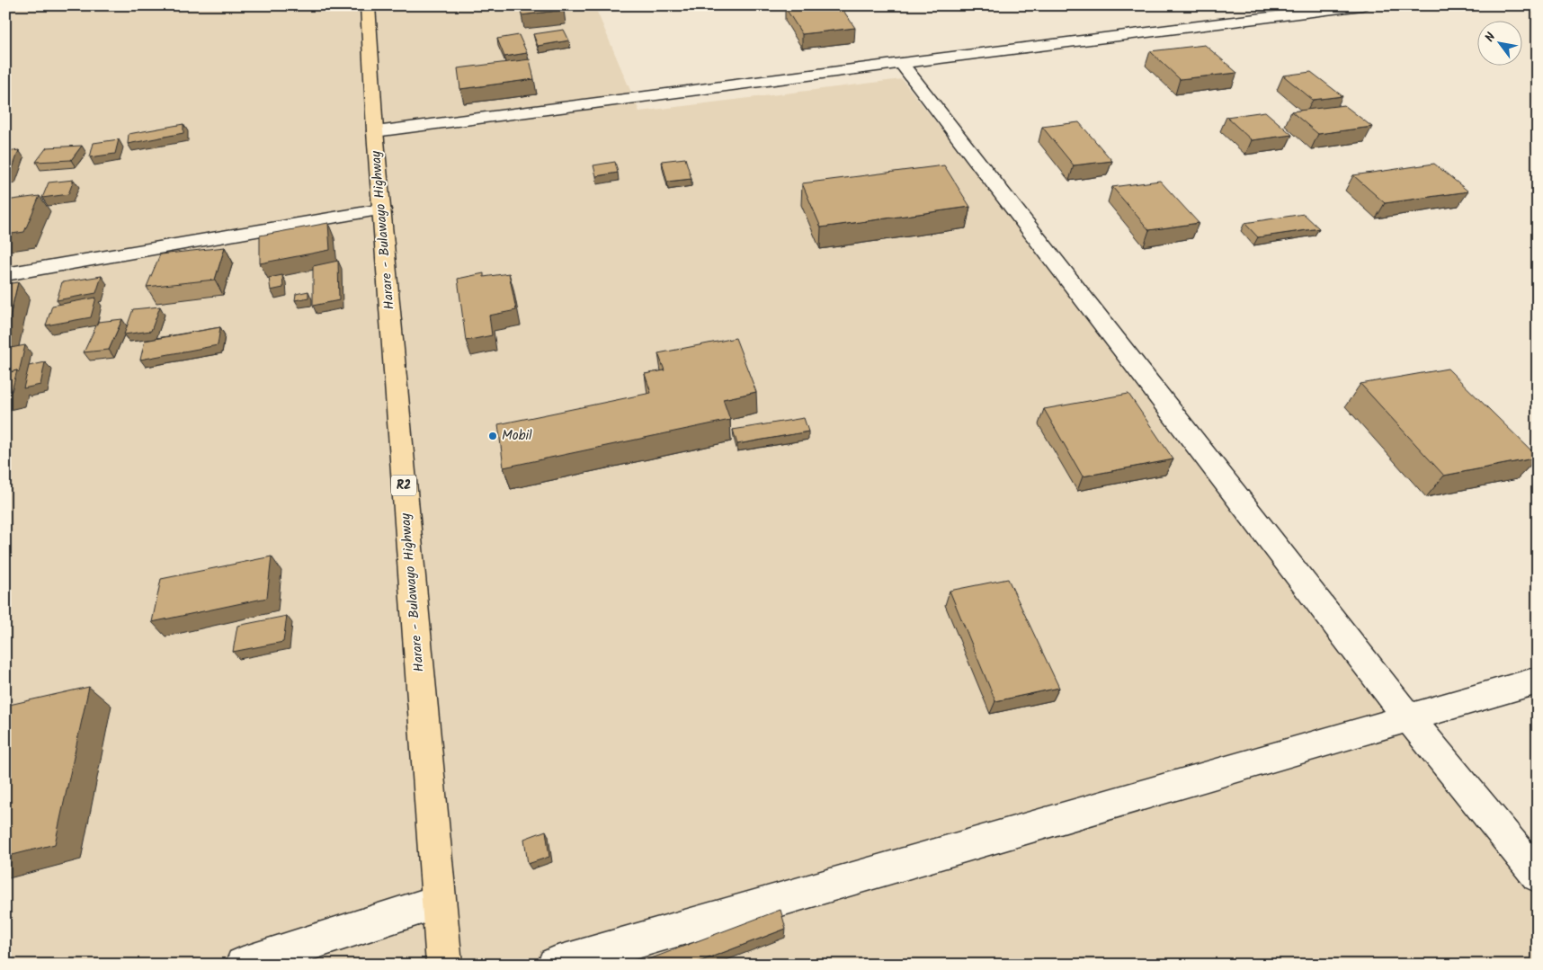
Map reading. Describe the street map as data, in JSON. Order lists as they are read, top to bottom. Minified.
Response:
{"streets":{"highway":["Harare - Bulawayo Highway","R2"]},"places":["Mobil"],"north":"top left"}
